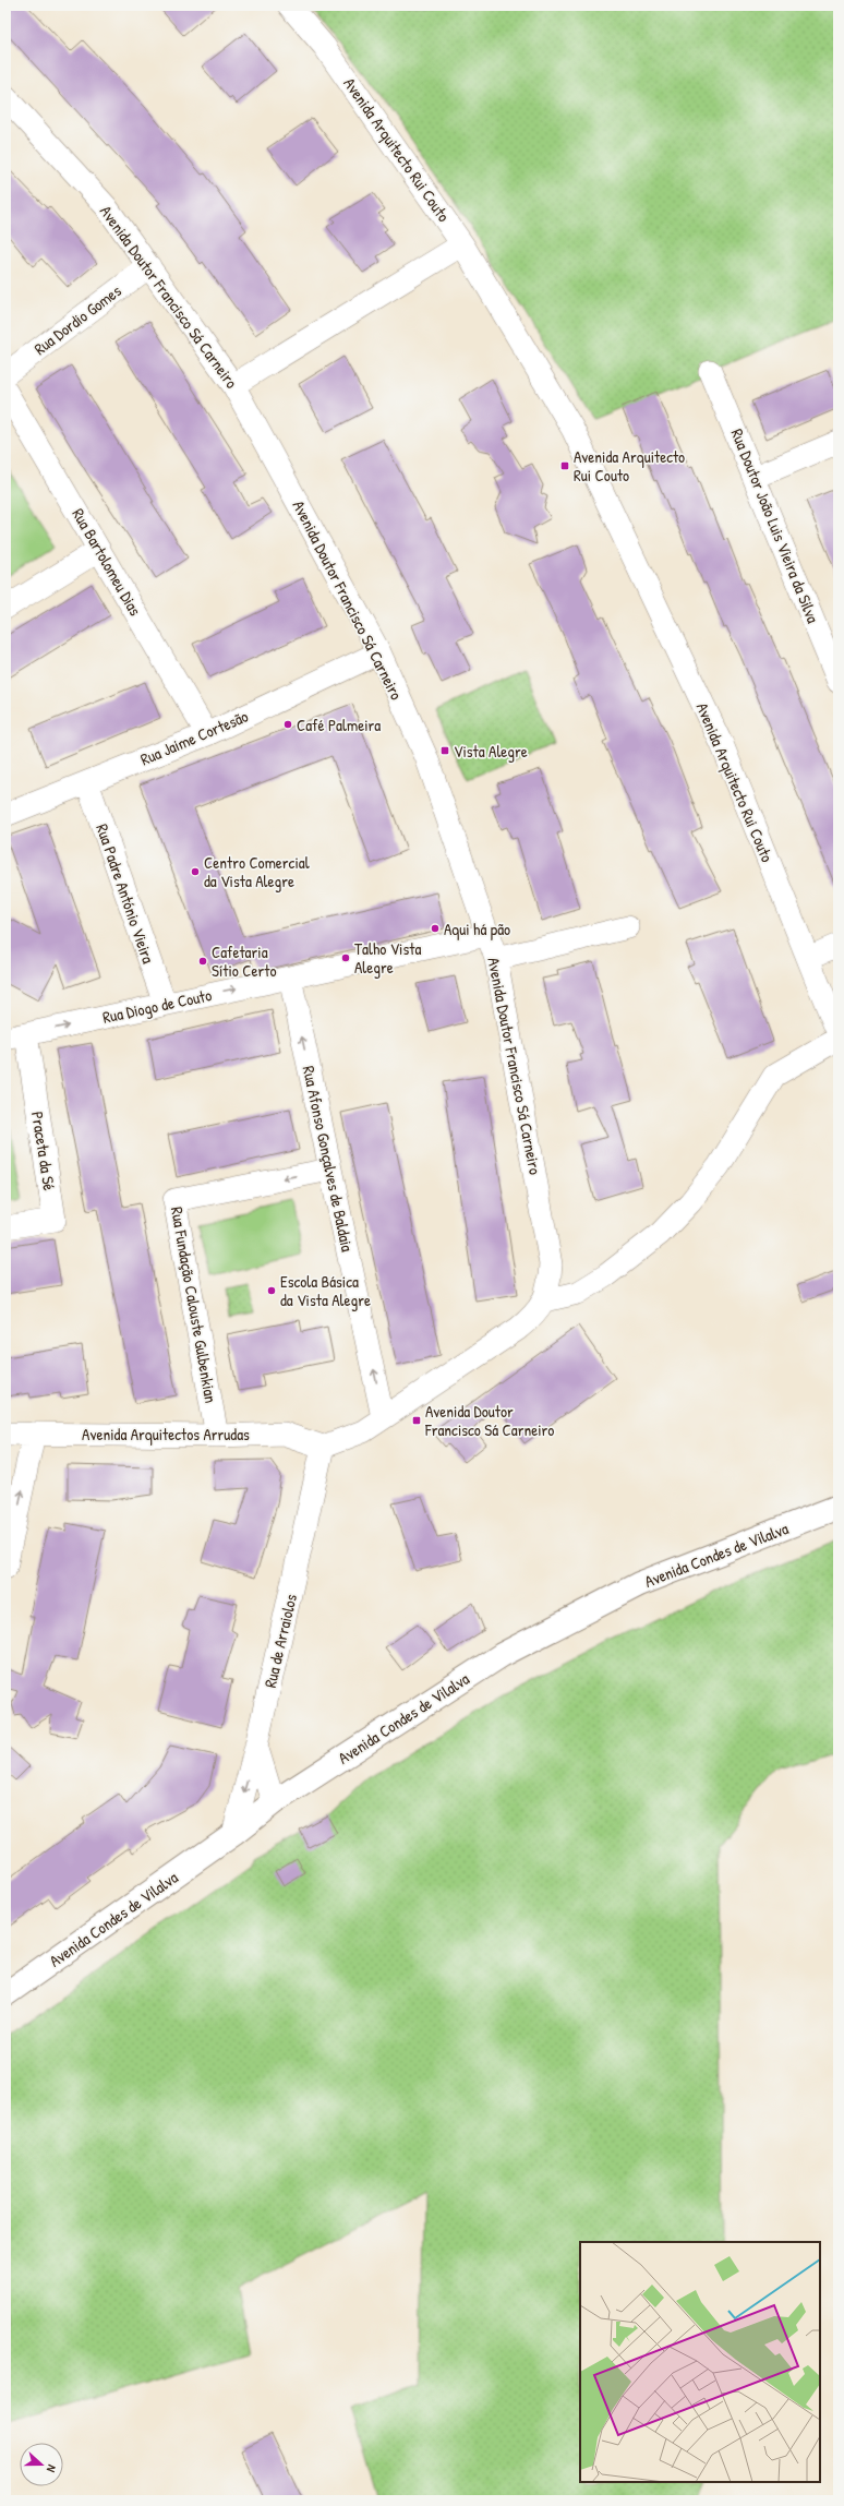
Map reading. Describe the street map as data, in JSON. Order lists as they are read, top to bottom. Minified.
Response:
{"streets":{"main road":["Avenida Condes de Vilalva"],"street":["Avenida Arquitecto Rui Couto","Avenida Doutor Francisco Sá Carneiro","Rua Dordio Gomes","Rua Doutor João Luis Vieira da Silva","Rua Bartolomeu Dias","Rua Jaime Cortesão","Rua Padre António Vieira","Rua Diogo de Couto","Praceta da Sé","Rua Afonso Gonçalves de Baldaia","Rua Fundação Calouste Gulbenkian","Avenida Arquitectos Arrudas","Rua de Arraiolos"]},"crossings":[["Avenida Doutor Francisco Sá Carneiro","Rua Dordio Gomes"],["Avenida Doutor Francisco Sá Carneiro","Rua Jaime Cortesão"],["Avenida Doutor Francisco Sá Carneiro","Rua Diogo de Couto"],["Avenida Doutor Francisco Sá Carneiro","Rua Afonso Gonçalves de Baldaia"],["Avenida Doutor Francisco Sá Carneiro","Avenida Arquitectos Arrudas"],["Avenida Doutor Francisco Sá Carneiro","Rua de Arraiolos"],["Rua Bartolomeu Dias","Rua Jaime Cortesão"],["Rua Jaime Cortesão","Rua Padre António Vieira"],["Rua Padre António Vieira","Rua Diogo de Couto"],["Rua Diogo de Couto","Praceta da Sé"],["Rua Diogo de Couto","Rua Afonso Gonçalves de Baldaia"],["Rua Afonso Gonçalves de Baldaia","Rua Fundação Calouste Gulbenkian"],["Rua Fundação Calouste Gulbenkian","Avenida Arquitectos Arrudas"],["Avenida Arquitectos Arrudas","Rua de Arraiolos"],["Avenida Condes de Vilalva","Rua de Arraiolos"]],"one_way":["Rua Diogo de Couto","Rua Afonso Gonçalves de Baldaia"],"places":{"transit":["Avenida Arquitecto Rui Couto","Vista Alegre","Avenida Doutor Francisco Sá Carneiro"],"other":["Café Palmeira","Centro Comercial da Vista Alegre","Aqui há pão","Talho Vista Alegre","Cafetaria Sítio Certo","Escola Básica da Vista Alegre"]},"north":"right"}
